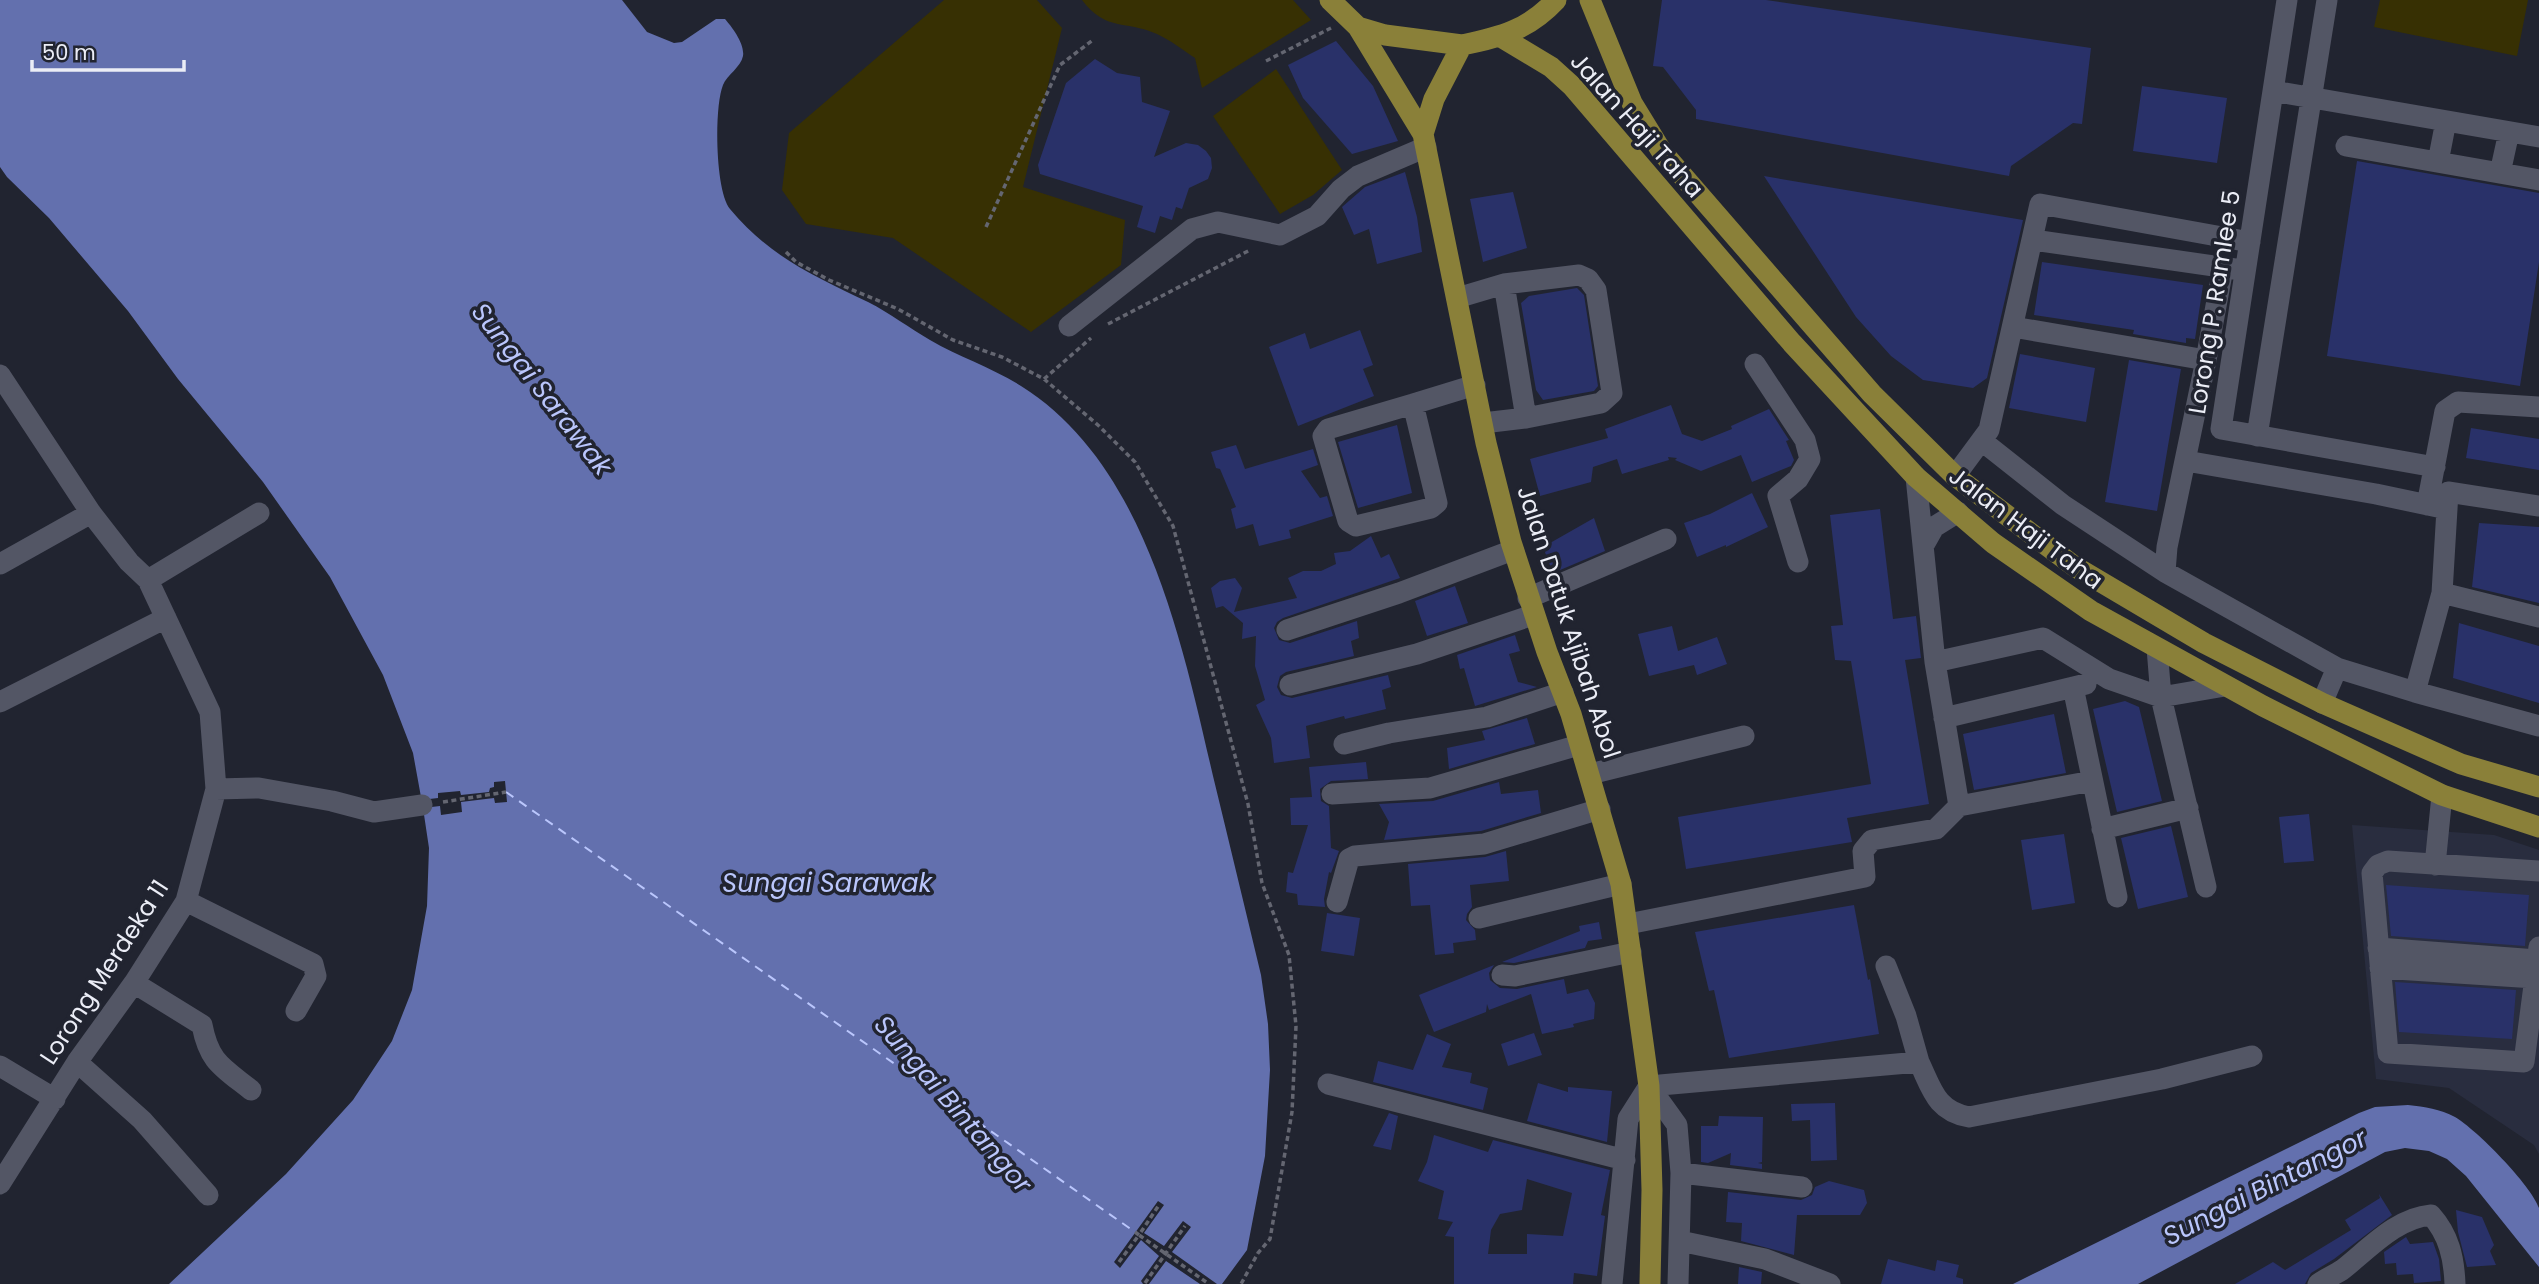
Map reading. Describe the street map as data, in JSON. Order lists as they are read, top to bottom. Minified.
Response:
{"streets":{"main road":["Jalan Haji Taha","Jalan Datuk Ajibah Abol"],"street":["Lorong P. Ramlee 5","Lorong Merdeka 11"]},"water":["Sungai Sarawak","Sungai Bintangor"],"scale_bar":"50 m"}
